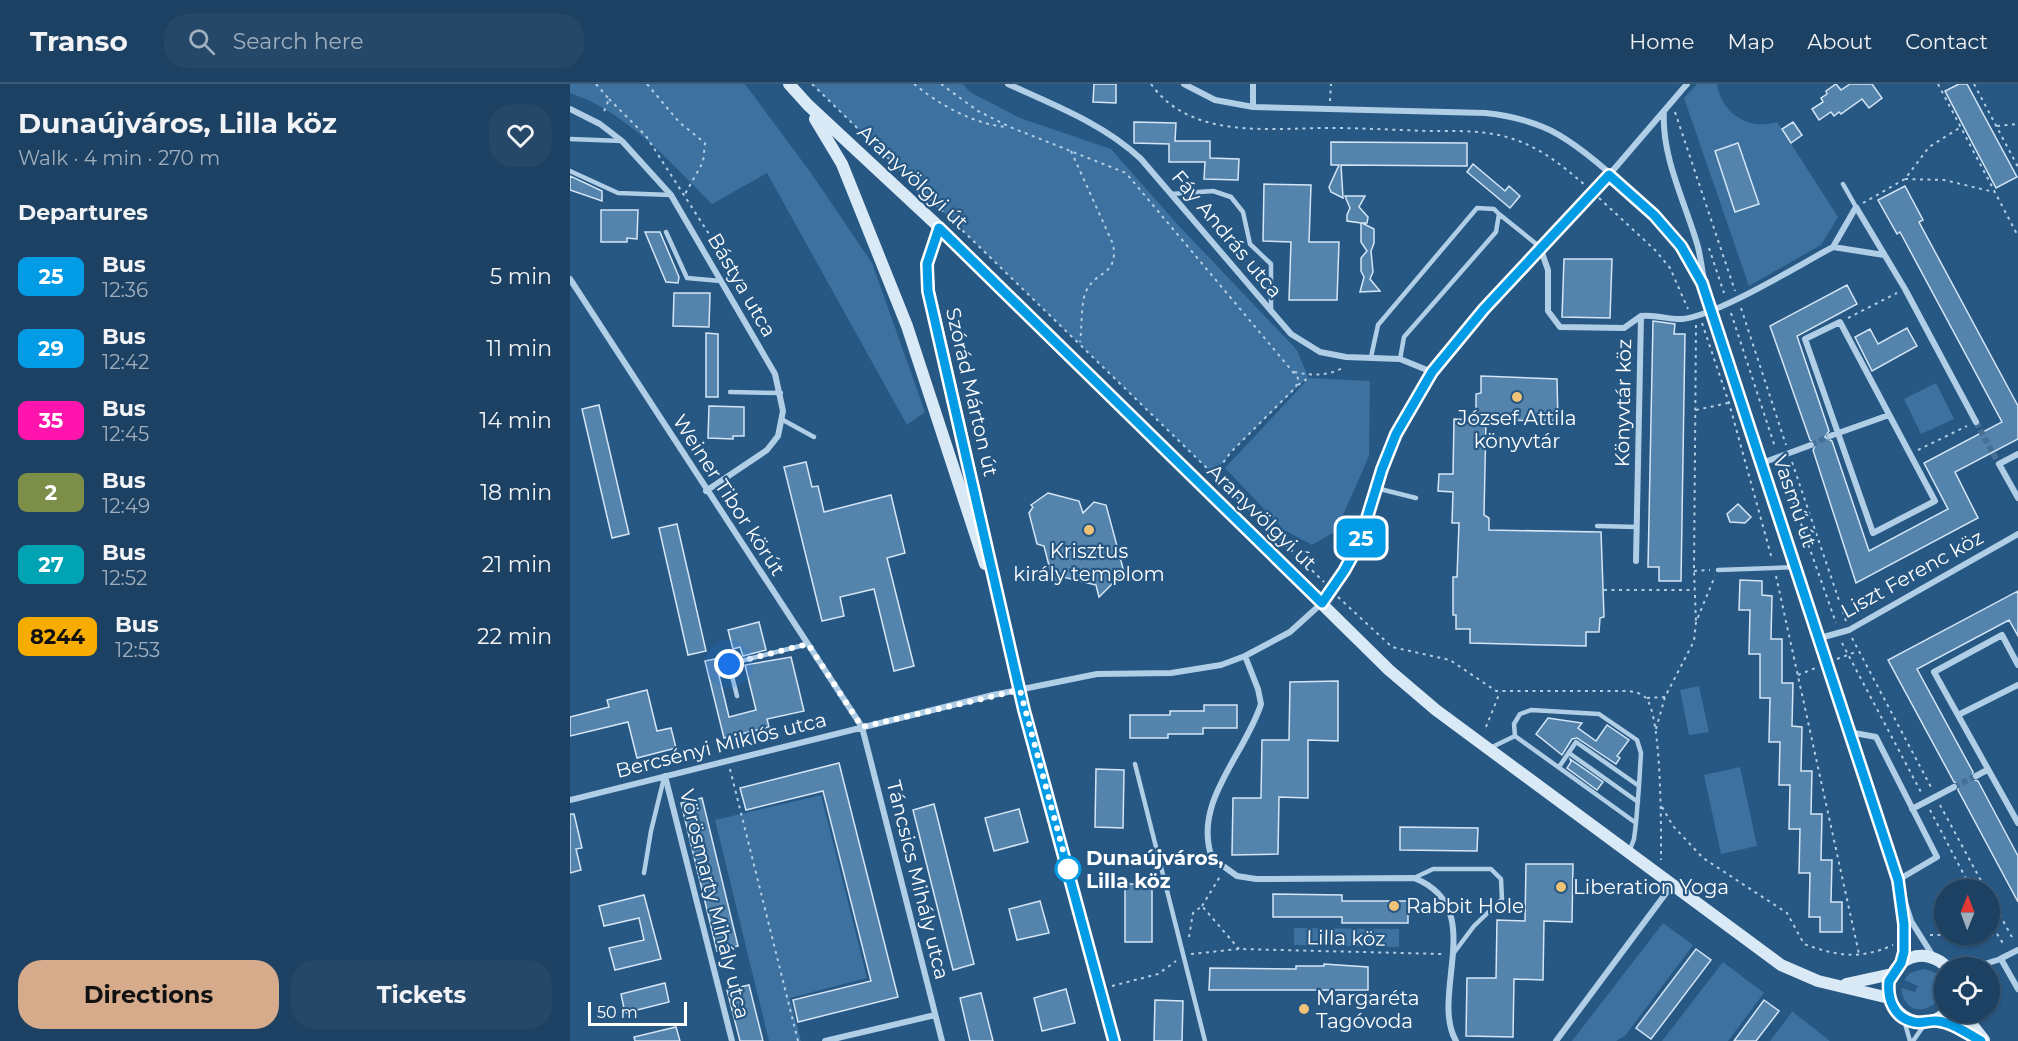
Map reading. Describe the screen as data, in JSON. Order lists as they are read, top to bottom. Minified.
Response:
{"streets":{"street":["Aranyvölgyi út","Fáy András utca","Bástya utca","Szórád Márton út","Könyvtár köz","Weiner Tibor körút","Vasmű út","Liszt Ferenc köz","Bercsényi Miklós utca","Táncsics Mihály utca","Vörösmarty Mihály utca"],"path":["Lilla köz"]},"crossings":[["Aranyvölgyi út","Szórád Márton út"],["Aranyvölgyi út","Bercsényi Miklós utca"],["Fáy András utca","Bercsényi Miklós utca"],["Szórád Márton út","Bercsényi Miklós utca"],["Könyvtár köz","Vasmű út"],["Weiner Tibor körút","Bercsényi Miklós utca"],["Weiner Tibor körút","Táncsics Mihály utca"],["Vasmű út","Liszt Ferenc köz"],["Vasmű út","Bercsényi Miklós utca"],["Bercsényi Miklós utca","Táncsics Mihály utca"],["Bercsényi Miklós utca","Vörösmarty Mihály utca"]],"places":["József Attila könyvtár","Krisztus király templom","Dunaújváros, Lilla köz","Liberation Yoga","Rabbit Hole","Margaréta Tagóvoda"],"lines":["bus line 25"],"scale_bar":"50 m","north":"top","page":{"header":"Transo","search":"Search here","nav":["Home","Map","About","Contact"],"heading":[["Dunaújváros, Lilla köz","Walk · 4 min · 270 m"],"Departures"],"on_map":"25","list":[{"mark":"25","name":"Bus","note":"12:36","value":"5 min"},{"mark":"29","name":"Bus","note":"12:42","value":"11 min"},{"mark":"35","name":"Bus","note":"12:45","value":"14 min"},{"mark":"2","name":"Bus","note":"12:49","value":"18 min"},{"mark":"27","name":"Bus","note":"12:52","value":"21 min"},{"mark":"8244","name":"Bus","note":"12:53","value":"22 min"}],"buttons":["Directions","Tickets"],"scale":"50 m"}}
